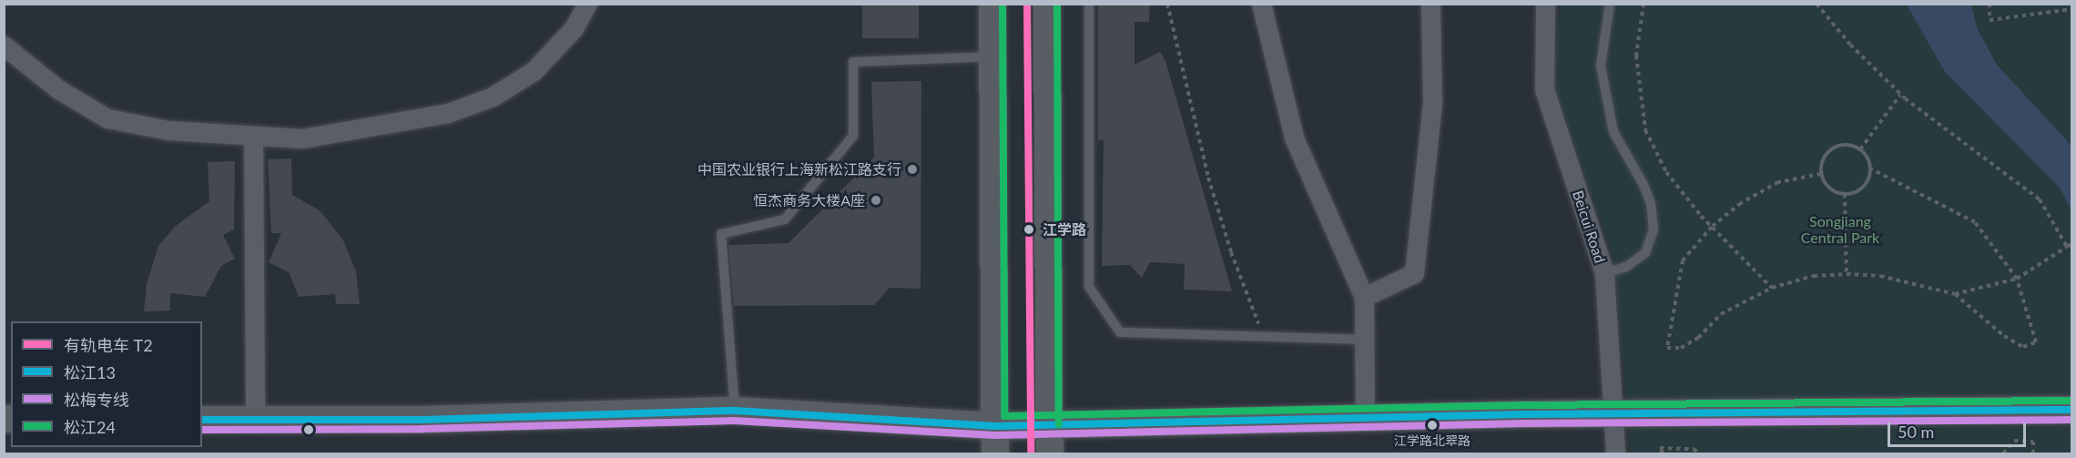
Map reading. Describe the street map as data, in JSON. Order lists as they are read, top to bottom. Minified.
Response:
{"streets":{"street":["Beicui Road"]},"parks":["Songjiang Central Park"],"places":["中国农业银行上海新松江路支行","恒杰商务大楼A座","江学路","江学路北翠路"],"lines":["tram line T2","transit line 松江24","transit line 松江13","transit line 松梅专线"],"legend":["有轨电车 T2","松江13","松梅专线","松江24"],"scale_bar":"50 m"}
